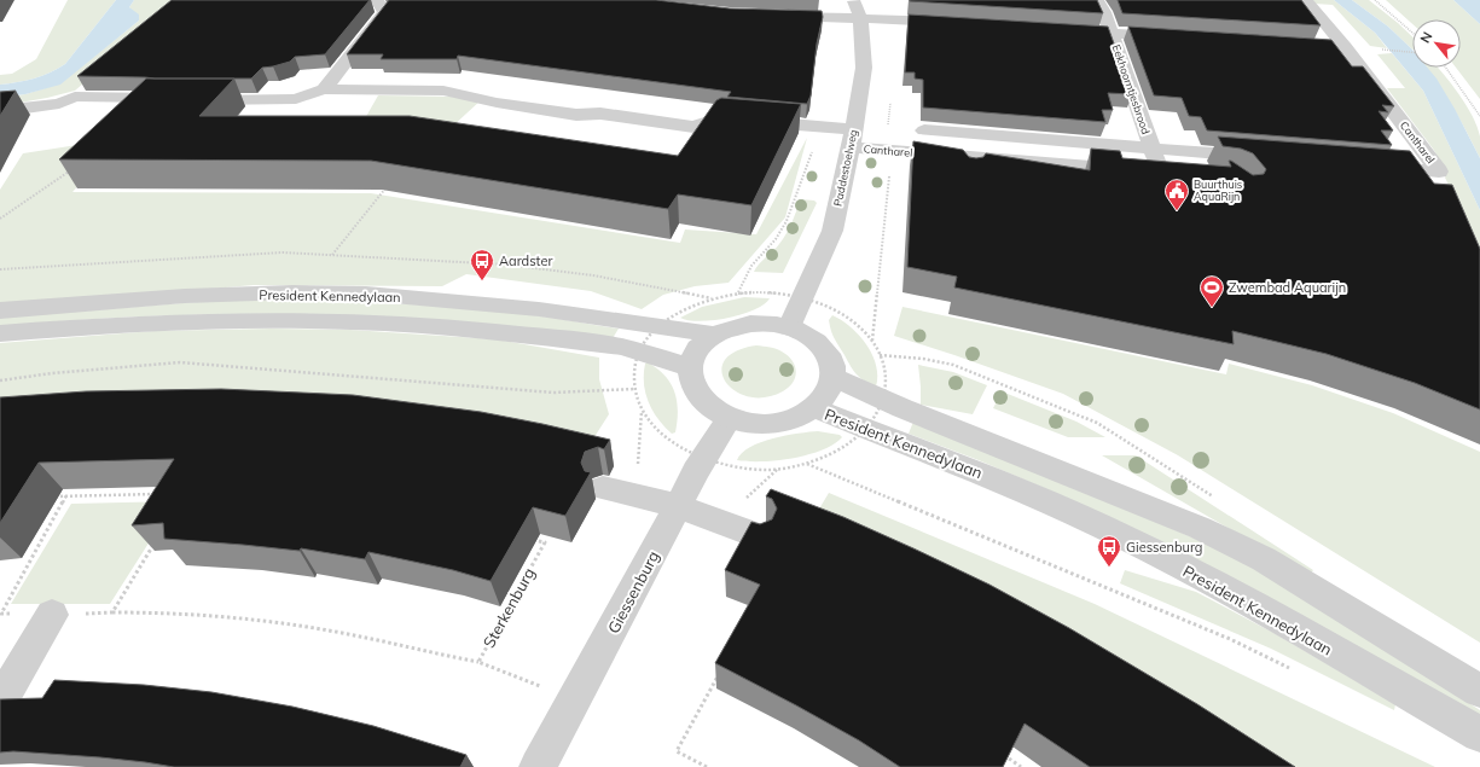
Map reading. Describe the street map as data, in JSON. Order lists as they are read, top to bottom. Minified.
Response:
{"streets":{"street":["Eekhoorntjesbrood","Cantharel","Paddestoelweg","President Kennedylaan","Giessenburg"],"path":["Sterkenburg"]},"crossings":[["Eekhoorntjesbrood","Cantharel"],["Cantharel","Paddestoelweg"],["Paddestoelweg","President Kennedylaan"],["Paddestoelweg","Giessenburg"],["President Kennedylaan","Giessenburg"],["Giessenburg","Sterkenburg"]],"places":{"public building":["Buurthuis AquaRijn"],"bus stop":["Aardster","Giessenburg"],"sports":["Zwembad Aquarijn"]},"north":"top left"}
